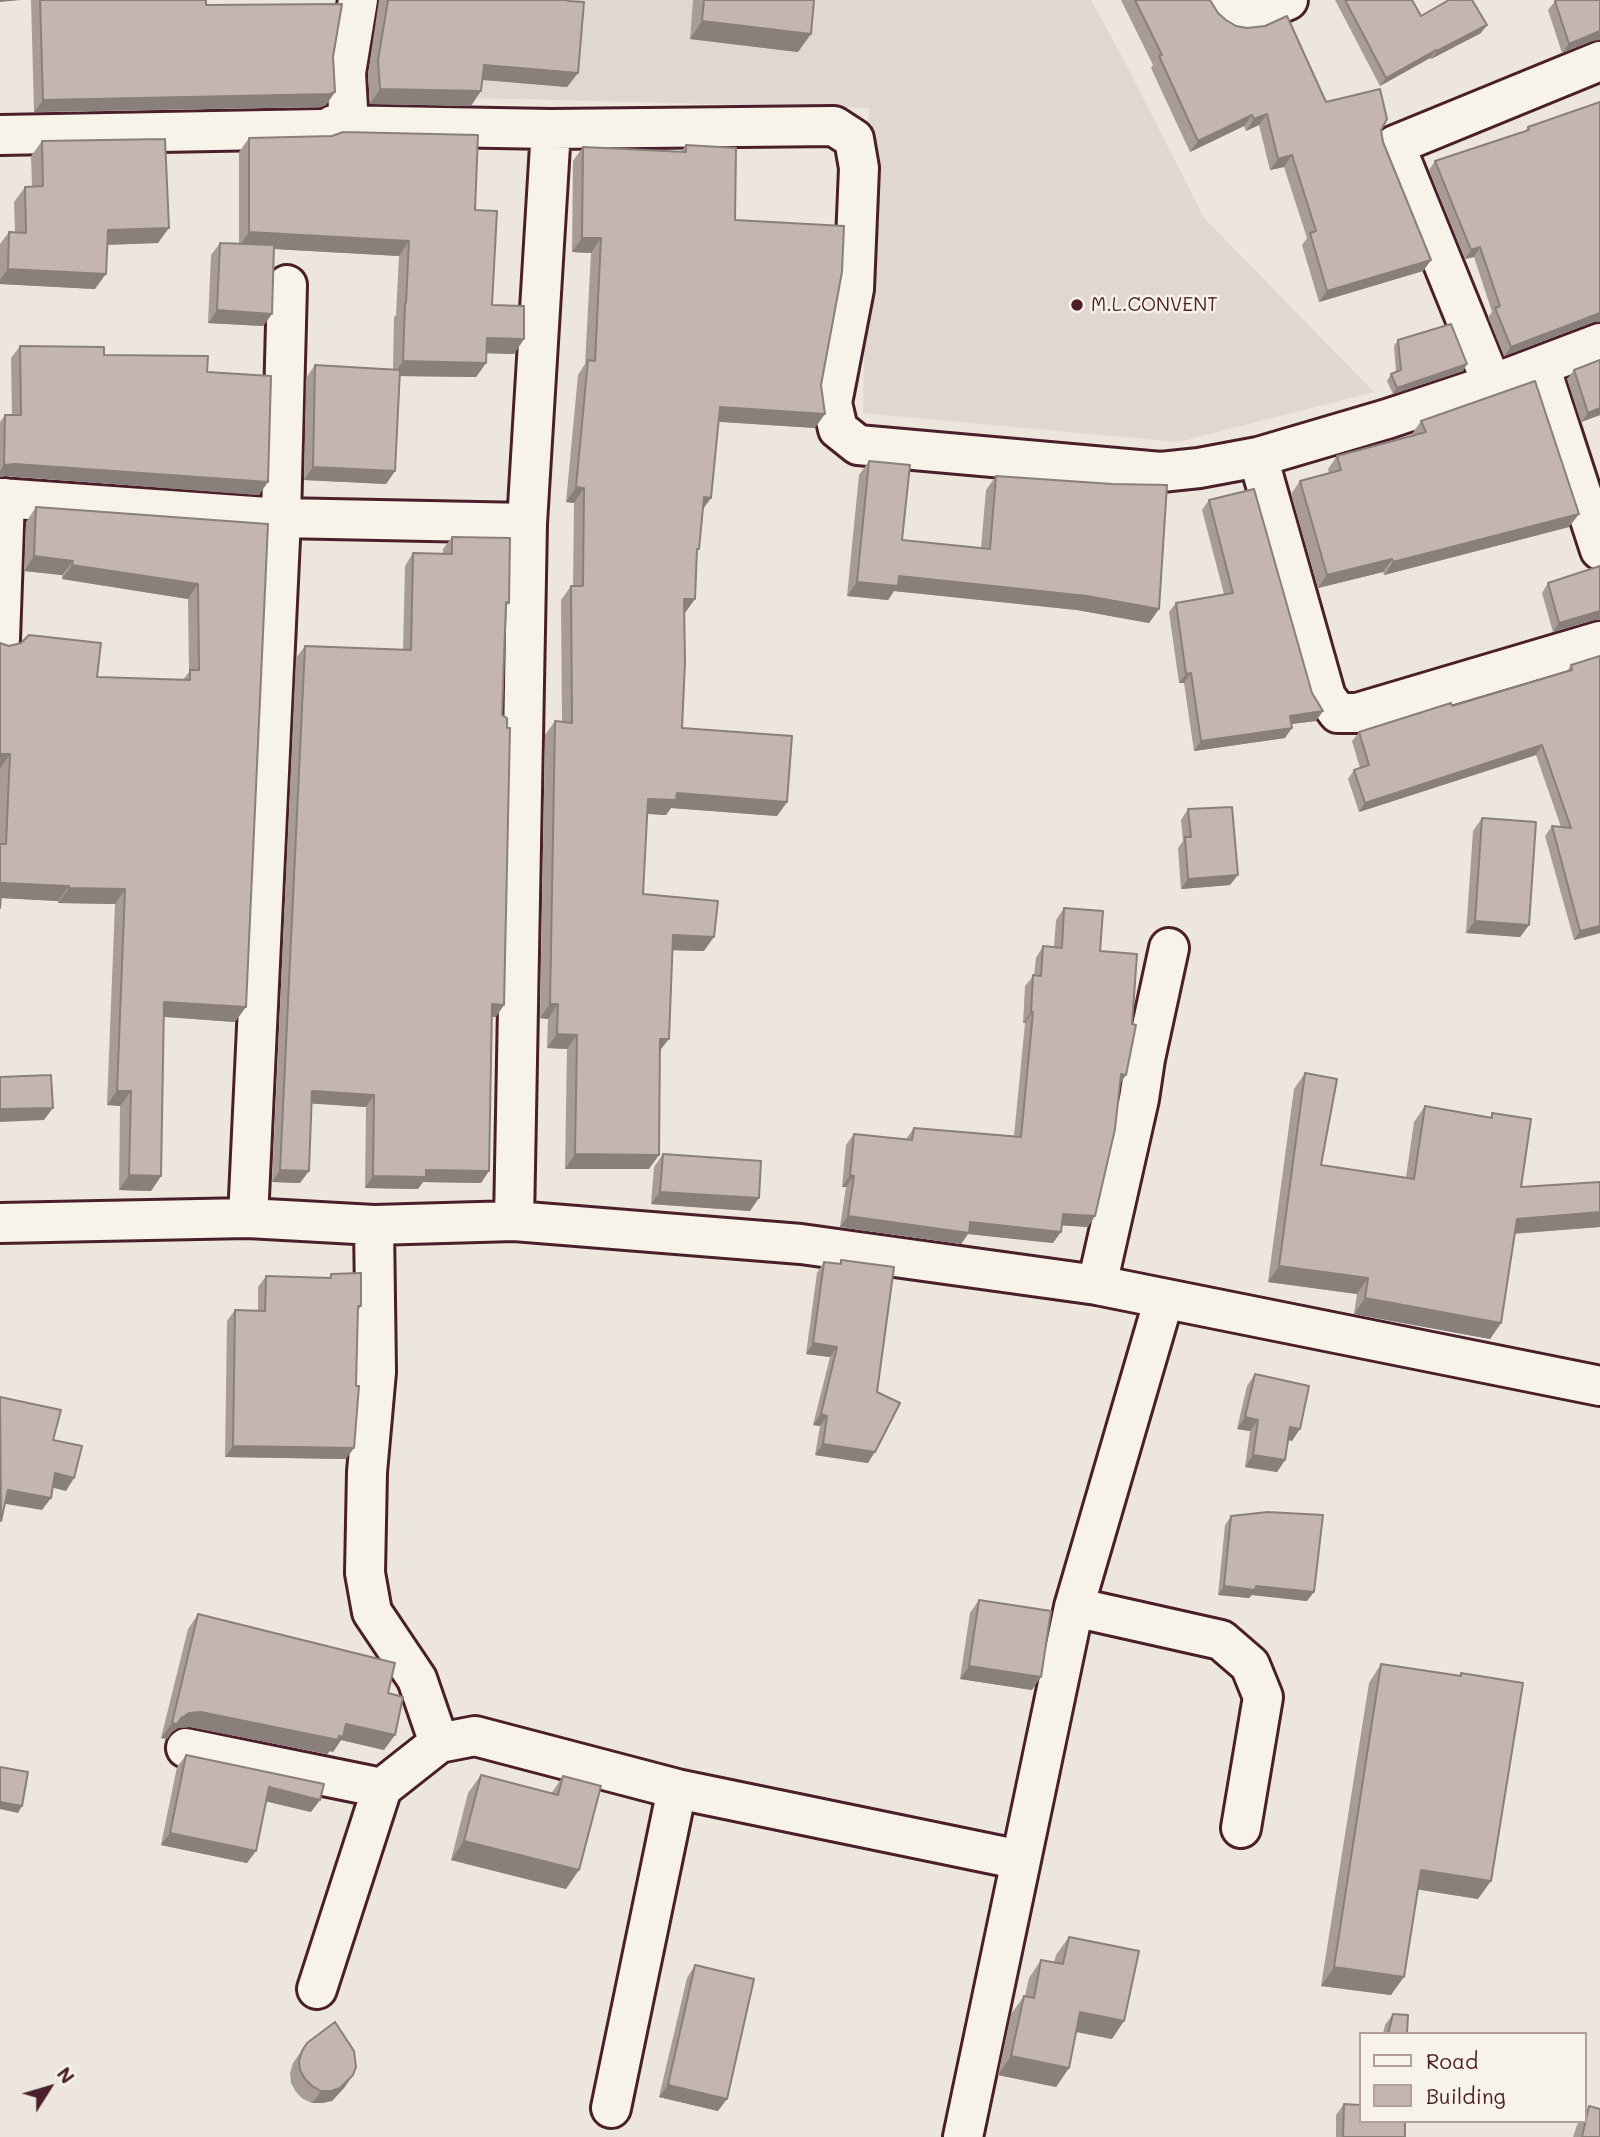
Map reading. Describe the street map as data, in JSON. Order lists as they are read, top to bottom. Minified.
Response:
{"places":["M.L.CONVENT"],"legend":["Road","Building"],"north":"top right"}
